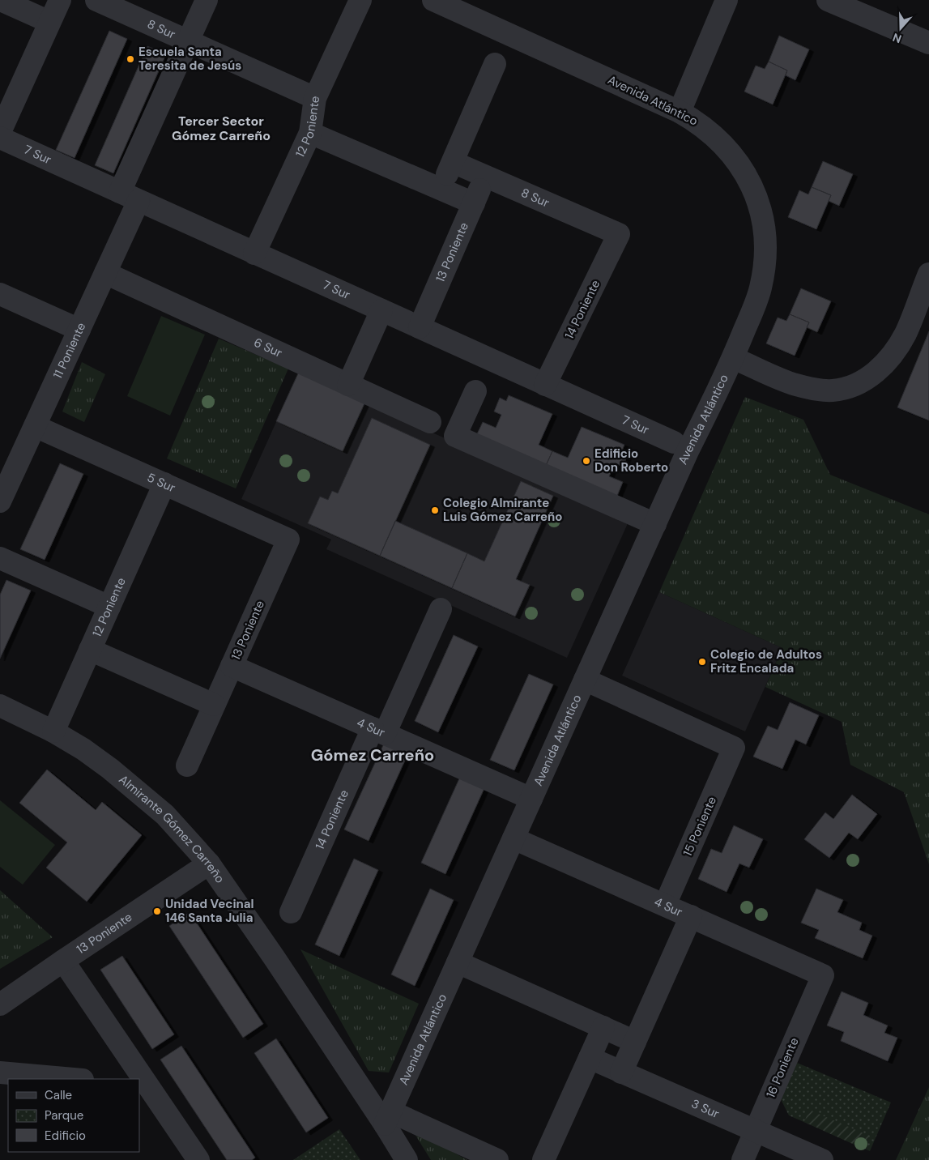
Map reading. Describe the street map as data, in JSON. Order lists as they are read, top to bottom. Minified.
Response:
{"streets":{"street":["8 Sur","Avenida Atlántico","12 Poniente","7 Sur","13 Poniente","14 Poniente","6 Sur","11 Poniente","5 Sur","4 Sur","15 Poniente","Almirante Gómez Carreño","16 Poniente","3 Sur"]},"crossings":[["8 Sur","12 Poniente"],["8 Sur","13 Poniente"],["8 Sur","14 Poniente"],["8 Sur","11 Poniente"],["Avenida Atlántico","4 Sur"],["Avenida Atlántico","15 Poniente"],["Avenida Atlántico","Almirante Gómez Carreño"],["12 Poniente","7 Sur"],["12 Poniente","5 Sur"],["12 Poniente","Almirante Gómez Carreño"],["7 Sur","13 Poniente"],["7 Sur","14 Poniente"],["7 Sur","11 Poniente"],["13 Poniente","5 Sur"],["13 Poniente","4 Sur"],["13 Poniente","Almirante Gómez Carreño"],["14 Poniente","4 Sur"],["6 Sur","11 Poniente"],["11 Poniente","5 Sur"],["4 Sur","15 Poniente"],["4 Sur","16 Poniente"],["16 Poniente","3 Sur"]],"districts":["Tercer Sector Gómez Carreño","Gómez Carreño"],"places":["Escuela Santa Teresita de Jesús","Edificio Don Roberto","Colegio Almirante Luis Gómez Carreño","Colegio de Adultos Fritz Encalada","Unidad Vecinal 146 Santa Julia"],"legend":["Calle","Parque","Edificio"],"north":"bottom"}
